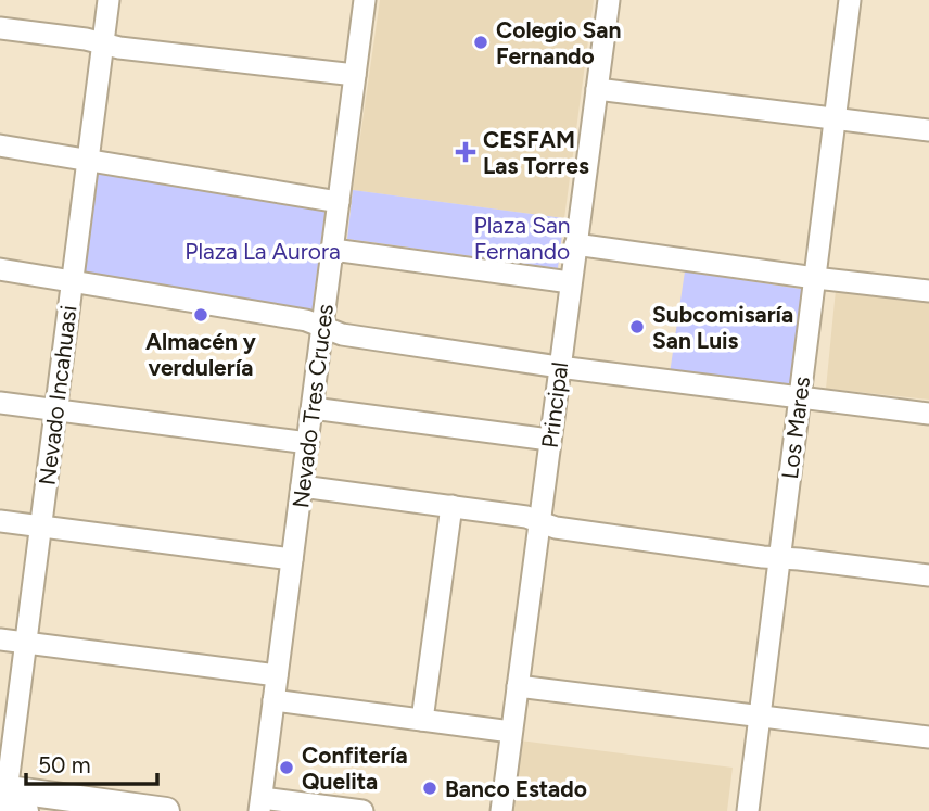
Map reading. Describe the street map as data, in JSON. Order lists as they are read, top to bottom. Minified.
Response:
{"streets":{"street":["Nevado Incahuasi","Principal","Nevado Tres Cruces","Los Mares"]},"parks":["Plaza San Fernando","Plaza La Aurora"],"places":{"other":["Colegio San Fernando","Almacén y verdulería","Subcomisaría San Luis","Confitería Quelita","Banco Estado"],"health":["CESFAM Las Torres"]},"scale_bar":"50 m"}
